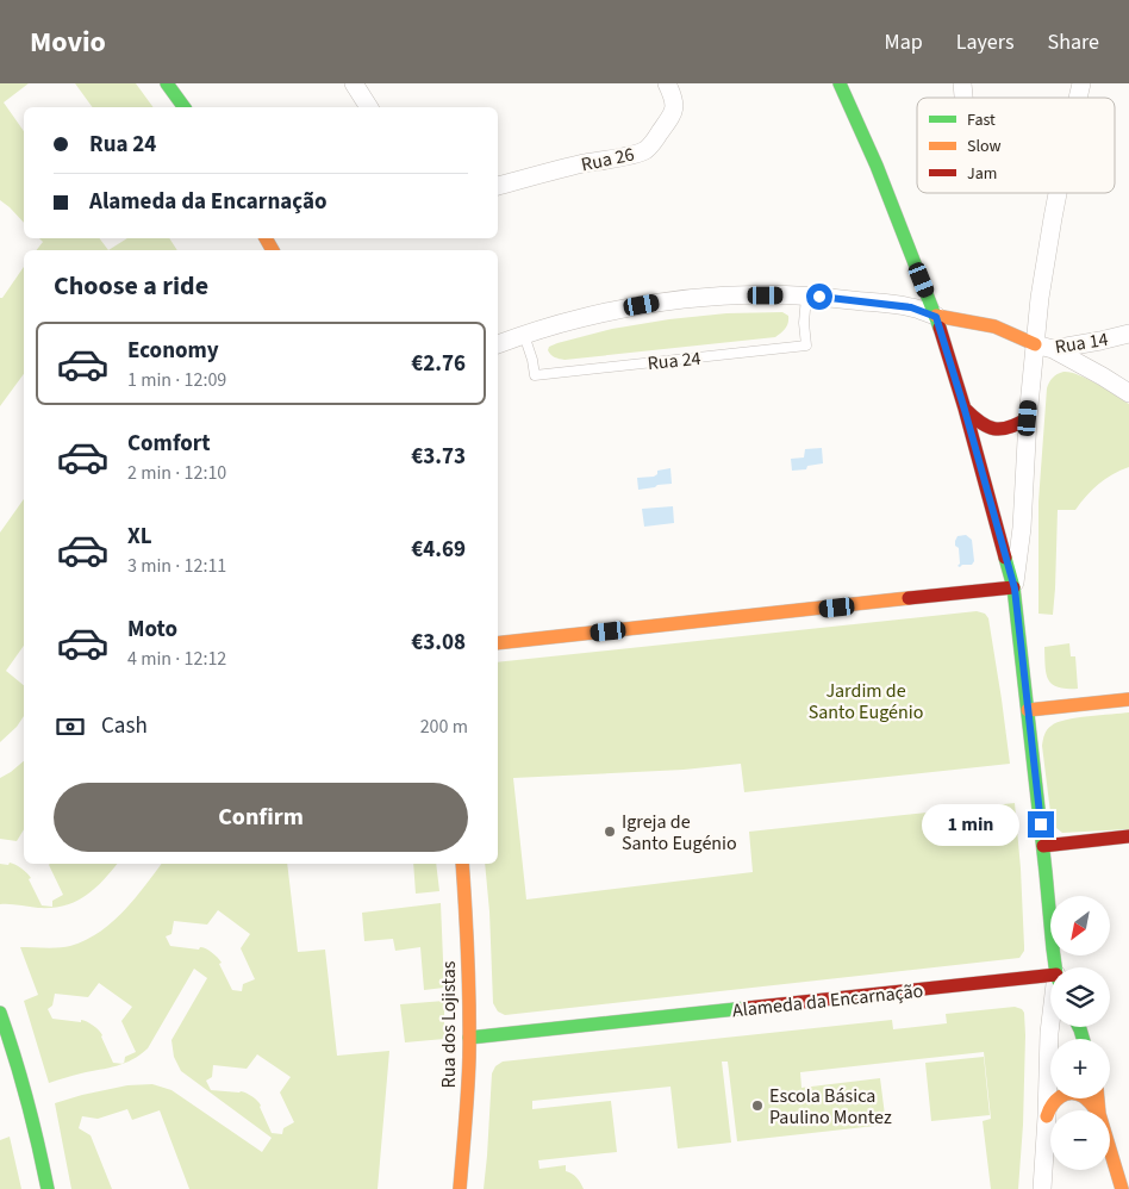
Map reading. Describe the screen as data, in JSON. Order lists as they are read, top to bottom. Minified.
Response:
{"streets":{"street":["Rua 26","Rua 14","Alameda da Encarnação","Rua dos Lojistas"],"lane":["Rua 24"]},"crossings":[["Alameda da Encarnação","Rua dos Lojistas"]],"parks":["Jardim de Santo Eugénio"],"places":["Igreja de Santo Eugénio","Escola Básica Paulino Montez"],"legend":["Fast","Slow","Jam"],"north":"bottom left","page":{"header":"Movio","nav":["Map","Layers","Share"],"banner":["Rua 24","Alameda da Encarnação"],"heading":"Choose a ride","list":[{"name":"Economy","note":"1 min · 12:09","value":"€2.76"},{"name":"Comfort","note":"2 min · 12:10","value":"€3.73"},{"name":"XL","note":"3 min · 12:11","value":"€4.69"},{"name":"Moto","note":"4 min · 12:12","value":"€3.08"}],"pay":["Cash","200 m"],"buttons":"Confirm","bubble":"1 min","map_buttons":["+","−"]}}
